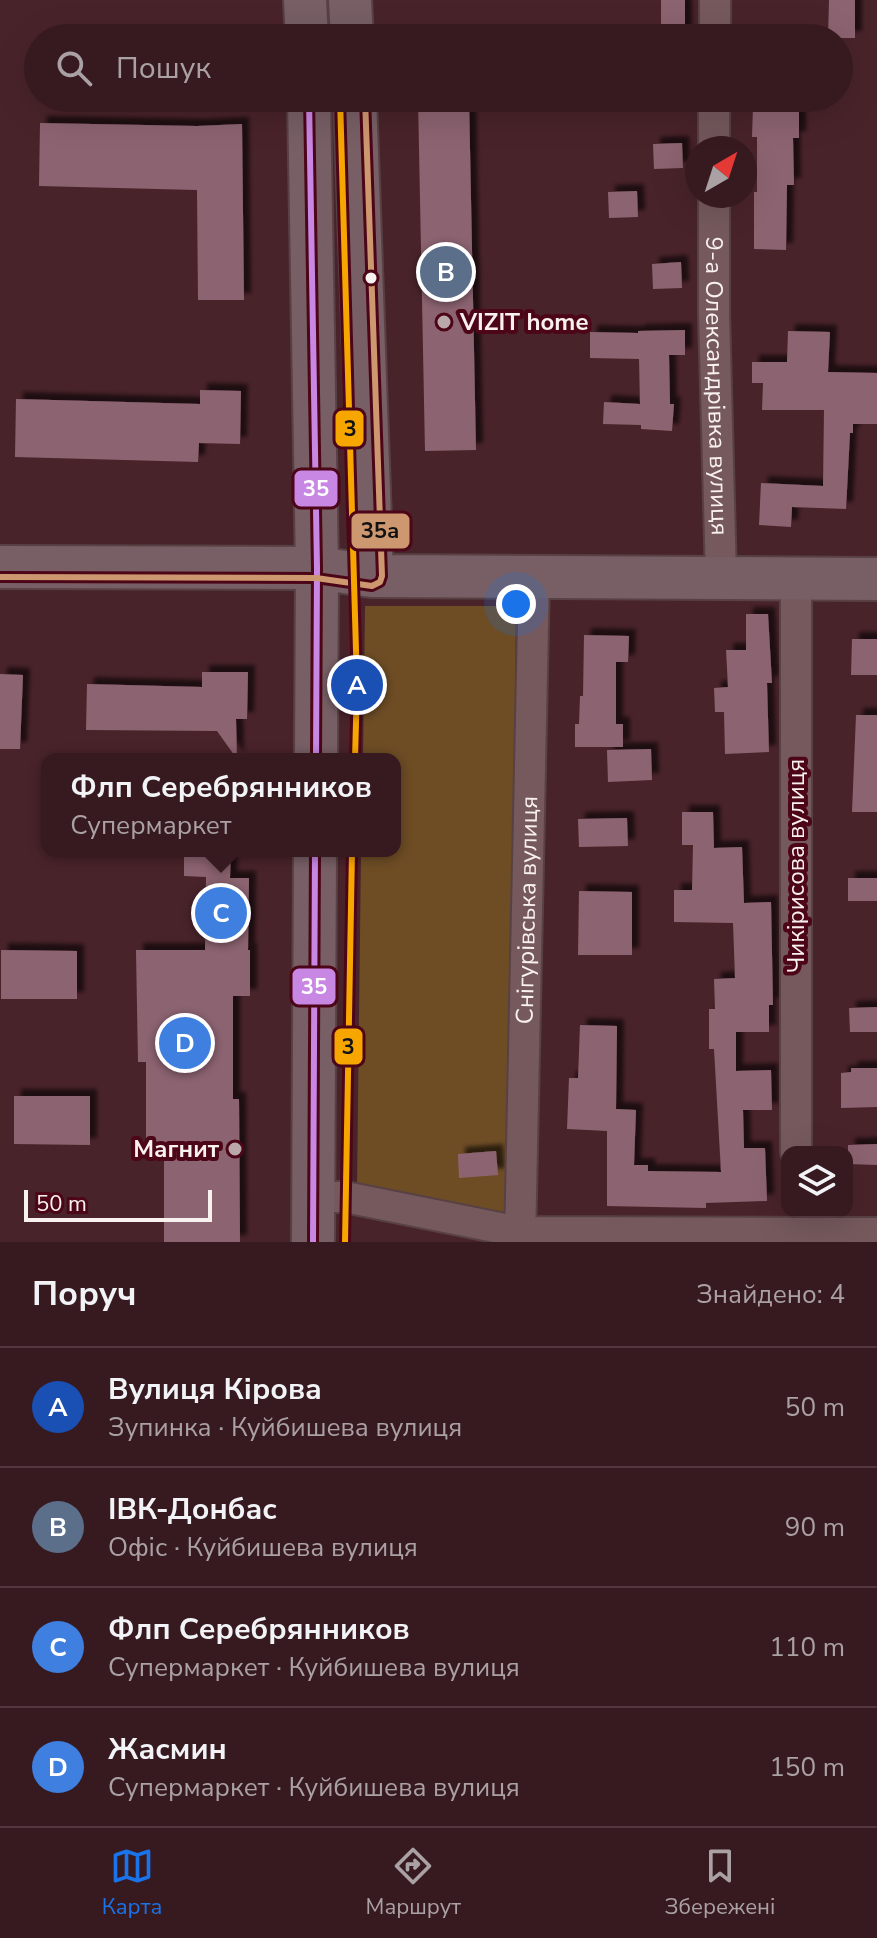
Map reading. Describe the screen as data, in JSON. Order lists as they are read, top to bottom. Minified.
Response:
{"streets":{"street":["9-а Олександрівка вулиця","Чикірисова вулиця","Снігурівська вулиця"]},"places":["VIZIT home","Магнит"],"lines":["transit line 3","transit line 35","transit line 35а"],"scale_bar":"50 m","north":"top right","page":{"search":"Пошук","pins":["B","A","C","D"],"popup":["Флп Серебрянников","Супермаркет"],"scale":"50 m","heading":["Поруч","Знайдено: 4"],"list":[{"mark":"A","name":"Вулиця Кірова","note":"Зупинка · Куйбишева вулиця","value":"50 m"},{"mark":"B","name":"ІВК-Донбас","note":"Офіс · Куйбишева вулиця","value":"90 m"},{"mark":"C","name":"Флп Серебрянников","note":"Супермаркет · Куйбишева вулиця","value":"110 m"},{"mark":"D","name":"Жасмин","note":"Супермаркет · Куйбишева вулиця","value":"150 m"}],"nav":["Карта","Маршрут","Збережені"]}}
